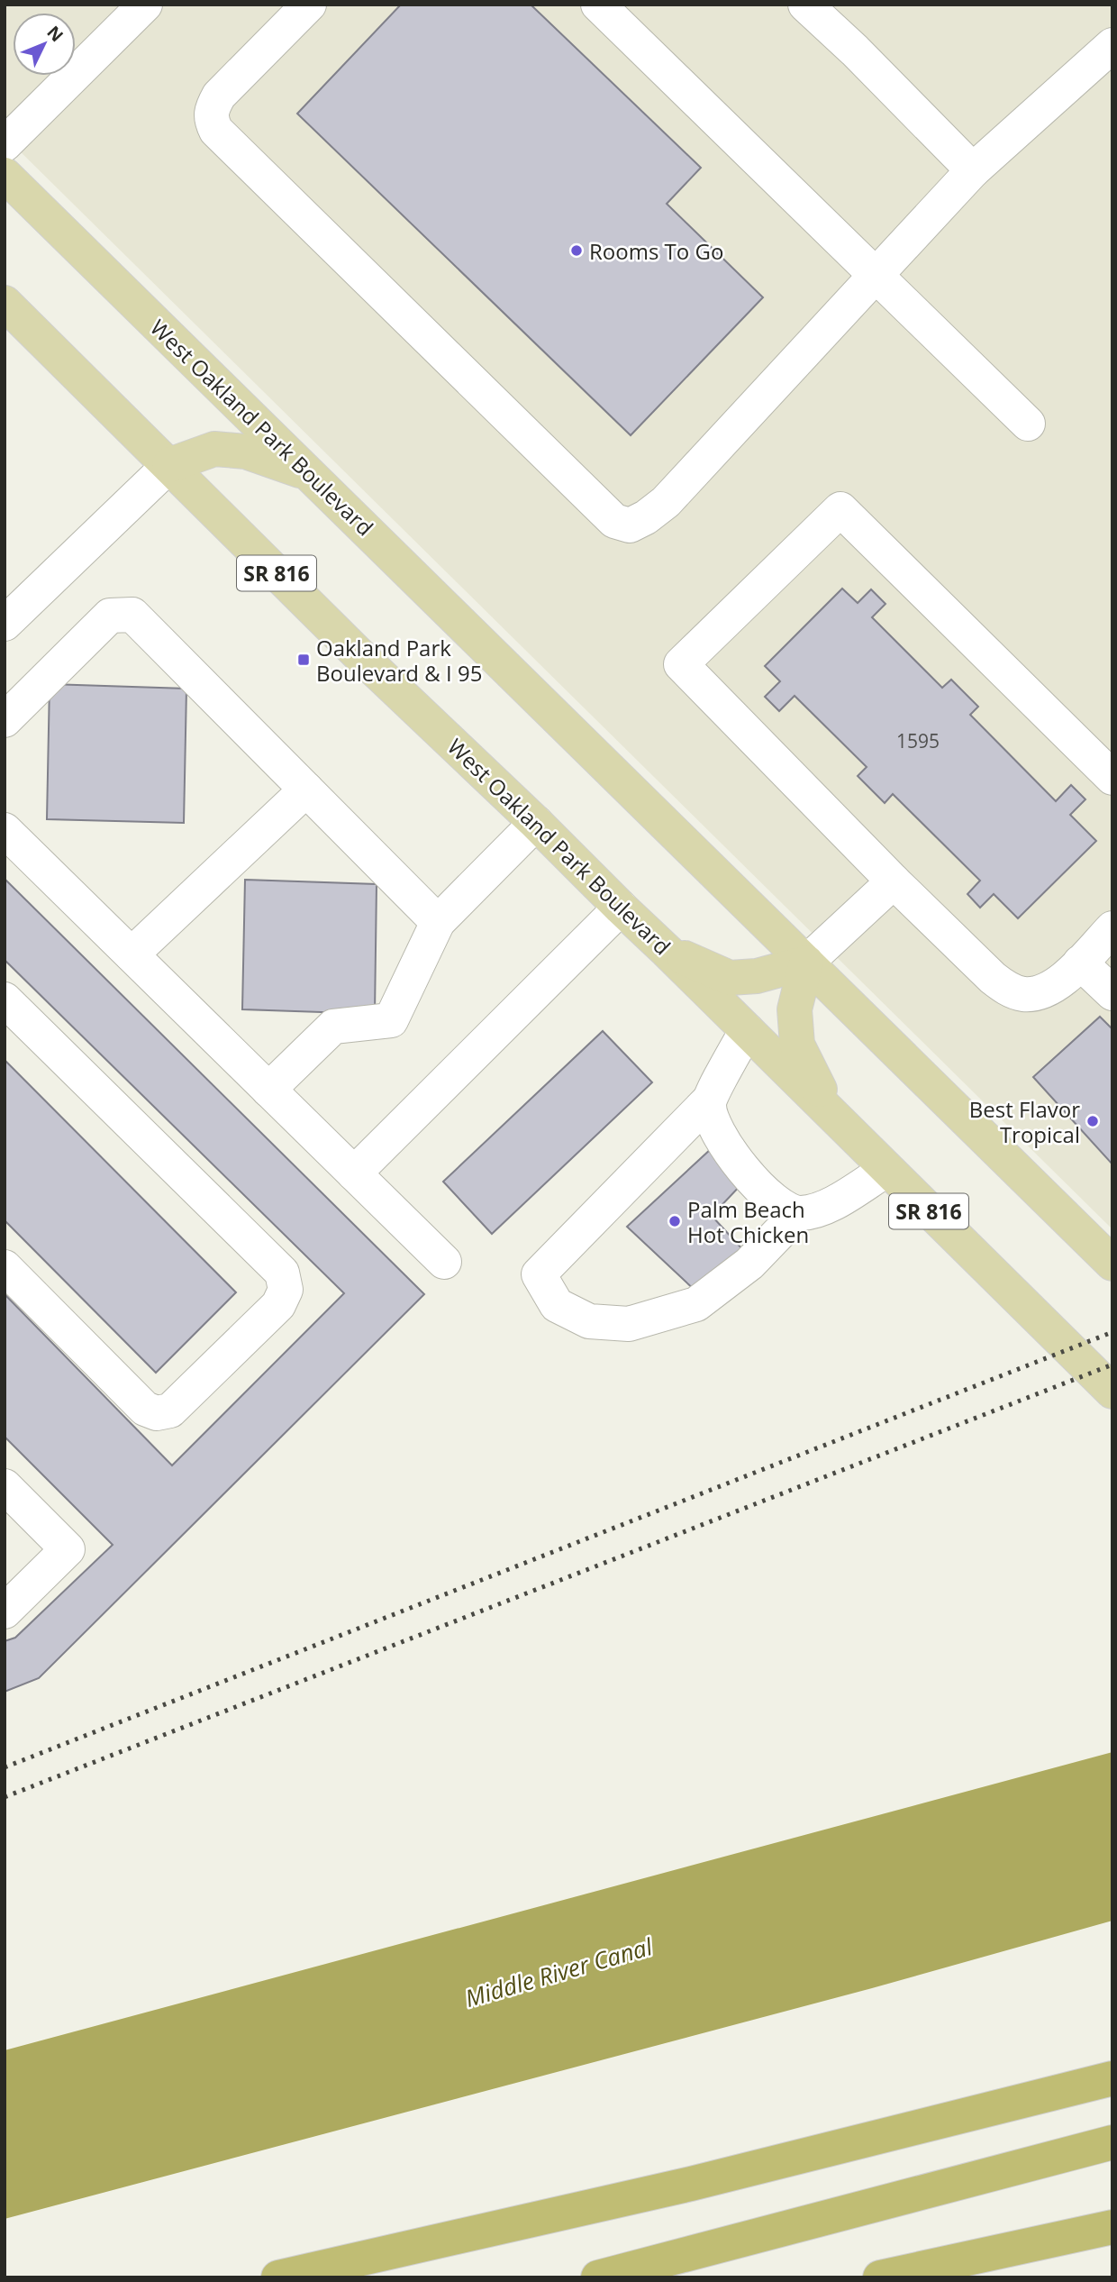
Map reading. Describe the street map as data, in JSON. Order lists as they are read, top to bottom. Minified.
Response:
{"streets":{"main road":["West Oakland Park Boulevard","SR 816"]},"water":["Middle River Canal"],"places":{"other":["Rooms To Go","Best Flavor Tropical","Palm Beach Hot Chicken"],"transit":["Oakland Park Boulevard & I 95"]},"house_numbers":["1595"],"north":"top right"}
